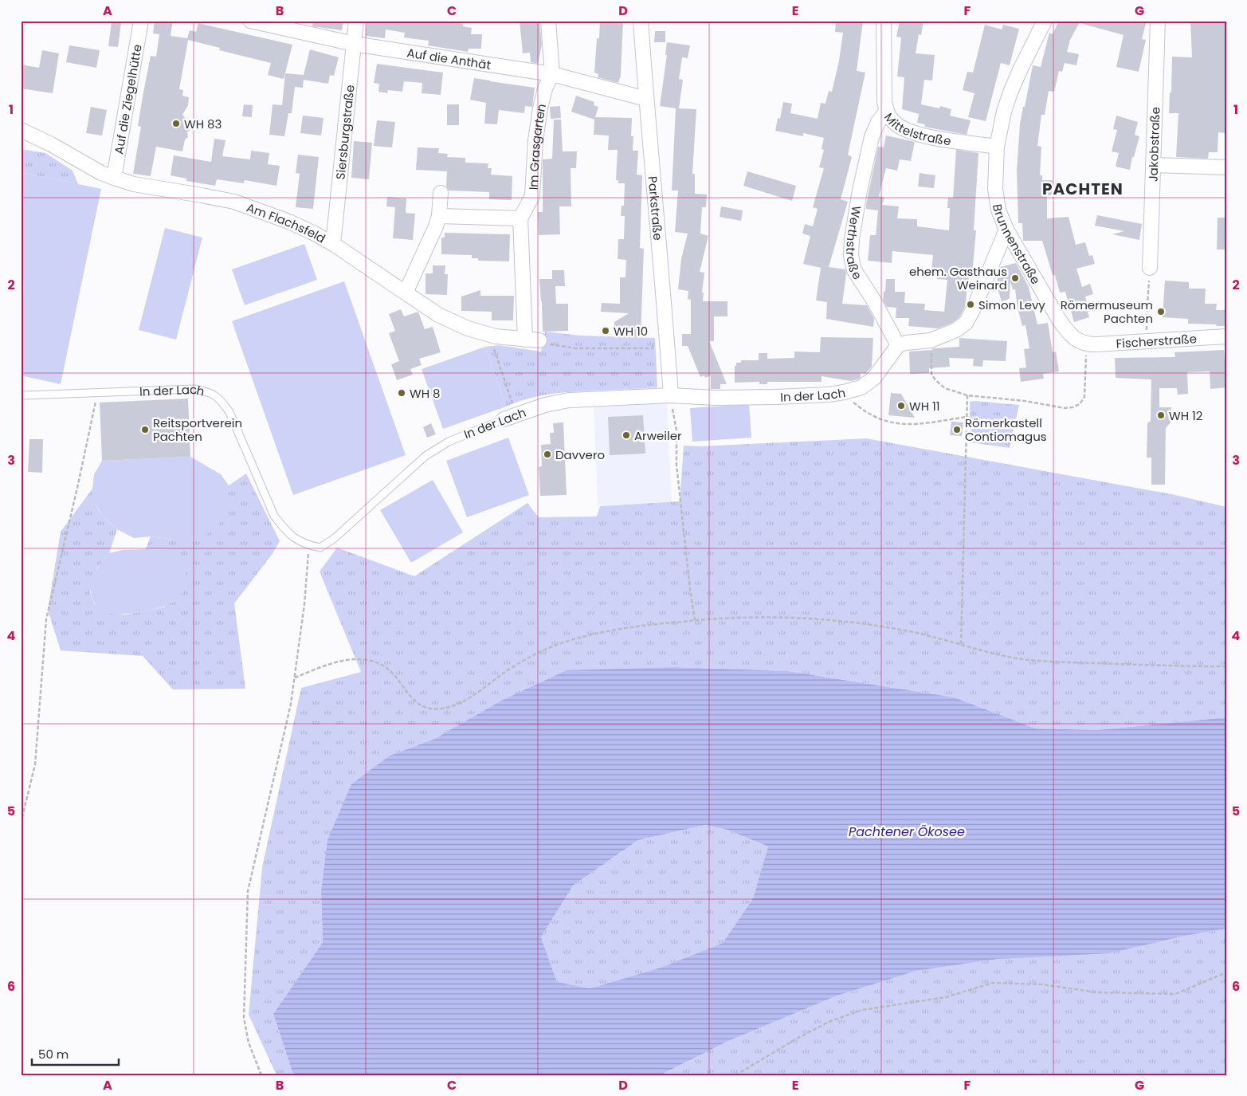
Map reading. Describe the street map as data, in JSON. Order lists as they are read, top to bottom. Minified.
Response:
{"streets":{"street":["Auf die Anthät","Auf die Ziegelhütte","Mittelstraße","Siersburgstraße","Jakobstraße","Im Grasgarten","Parkstraße","Am Flachsfeld","Werthstraße","Brunnenstraße","Fischerstraße","In der Lach"]},"crossings":[["Auf die Anthät","Siersburgstraße"],["Auf die Anthät","Im Grasgarten"],["Auf die Anthät","Parkstraße"],["Auf die Ziegelhütte","Am Flachsfeld"],["Mittelstraße","Werthstraße"],["Mittelstraße","Brunnenstraße"],["Siersburgstraße","Am Flachsfeld"],["Parkstraße","In der Lach"],["Werthstraße","In der Lach"],["Brunnenstraße","Fischerstraße"]],"districts":["PACHTEN"],"water":["Pachtener Ökosee"],"places":["WH 83","ehem. Gasthaus Weinard","Simon Levy","Römermuseum Pachten","WH 10","WH 8","WH 11","WH 12","Reitsportverein Pachten","Römerkastell Contiomagus","Arweiler","Davvero"],"scale_bar":"50 m","grid":{"columns":["A","B","C","D","E","F","G"],"rows":["1","2","3","4","5","6"]}}
